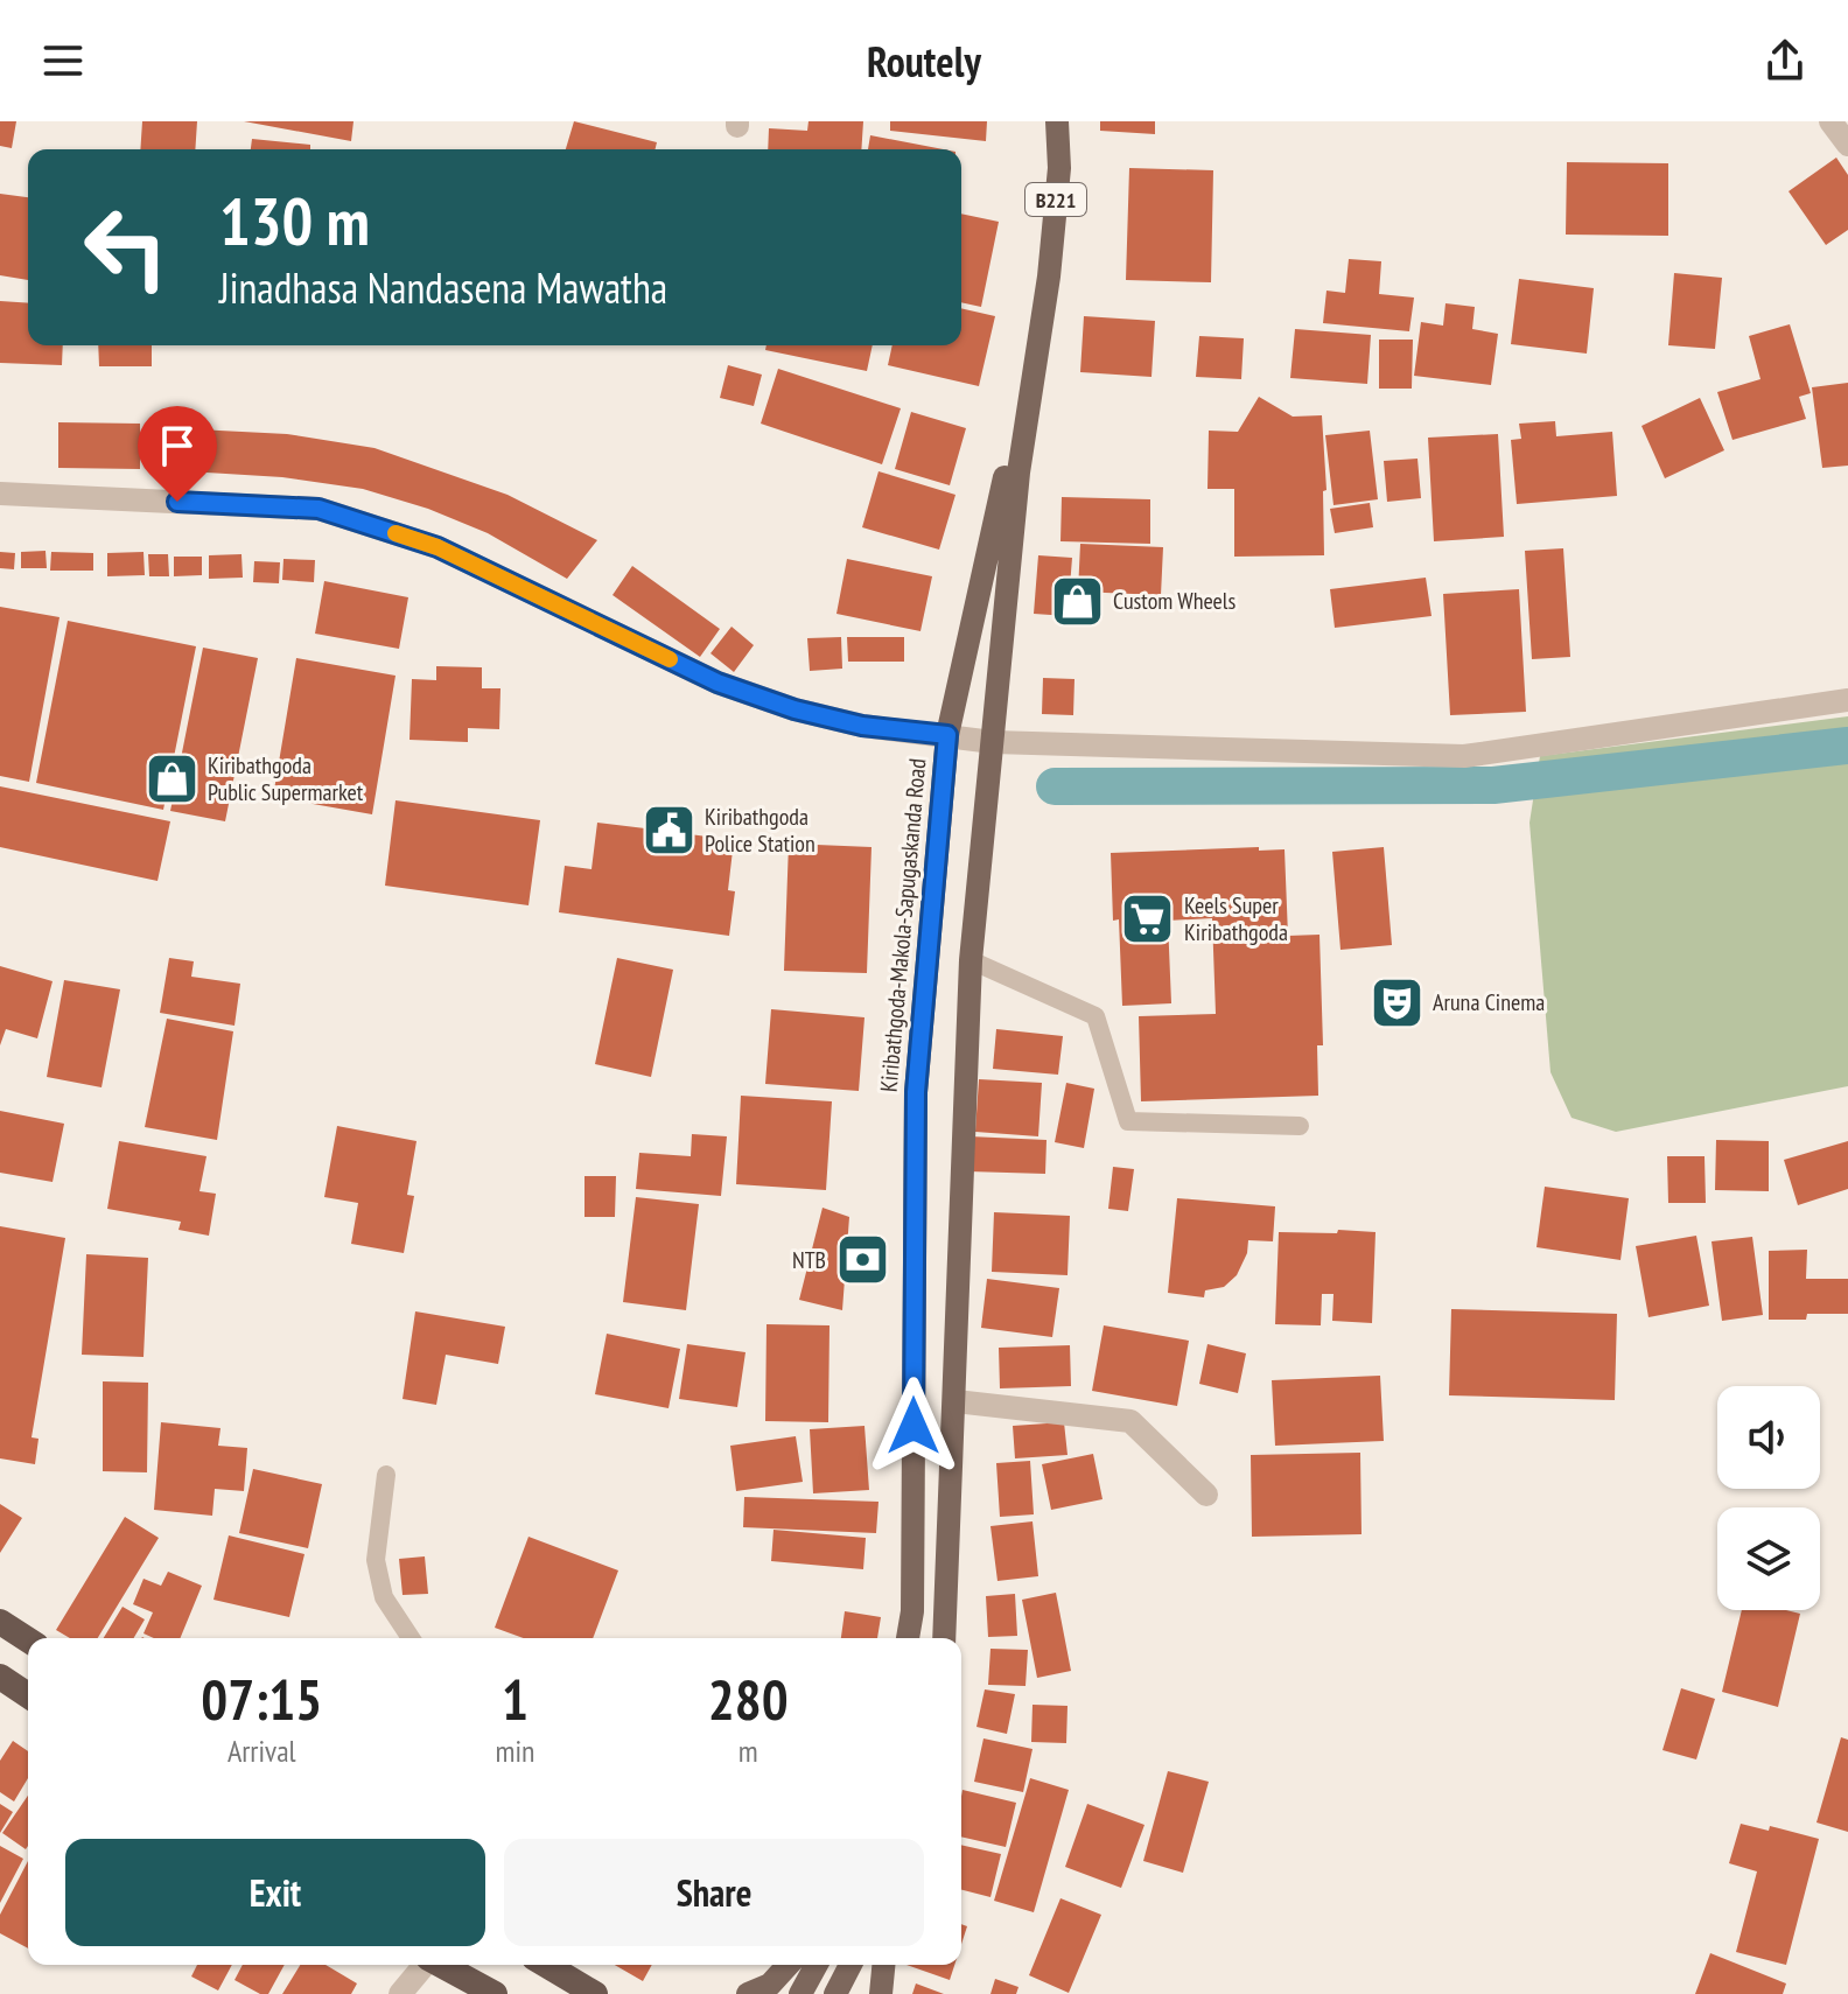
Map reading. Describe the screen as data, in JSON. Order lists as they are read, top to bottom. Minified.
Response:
{"streets":{"main road":["B221","Kiribathgoda-Makola-Sapugaskanda Road"]},"places":{"shop":["Custom Wheels","Kiribathgoda Public Supermarket"],"public building":["Kiribathgoda Police Station"],"supermarket":["Keels Super Kiribathgoda"],"theatre":["Aruna Cinema"],"bank":["NTB"]},"page":{"header":"Routely","turn":["130 m","Jinadhasa Nandasena Mawatha"],"eta":["07:15","Arrival","1","min","280","m"],"buttons":["Exit","Share"]}}
